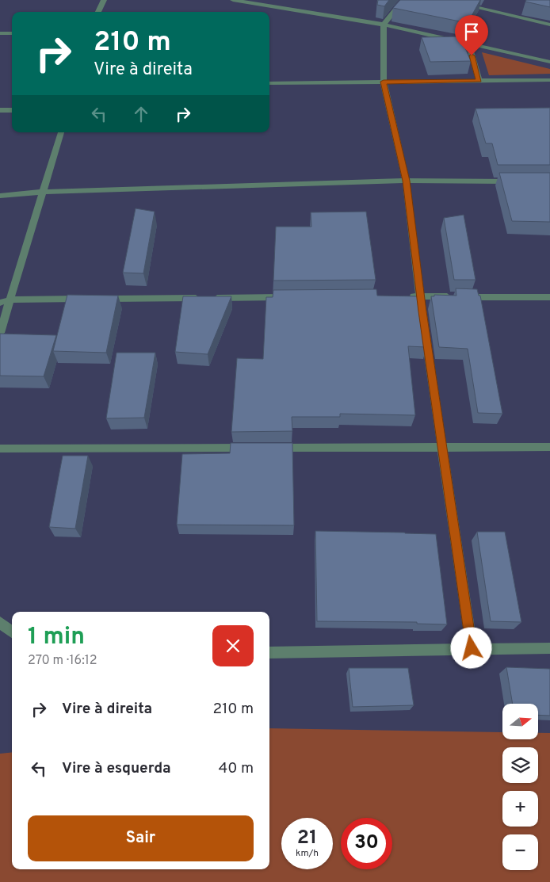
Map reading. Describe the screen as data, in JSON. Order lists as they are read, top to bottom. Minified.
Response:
{"north":"right","page":{"turn":["210 m","Vire à direita"],"heading":["1 min","270 m · 16:12"],"list":[{"name":"Vire à direita","value":"210 m"},{"name":"Vire à esquerda","value":"40 m"}],"map_buttons":["+","−"],"buttons":"Sair","speed":"21 km/h","limit":"30"}}
